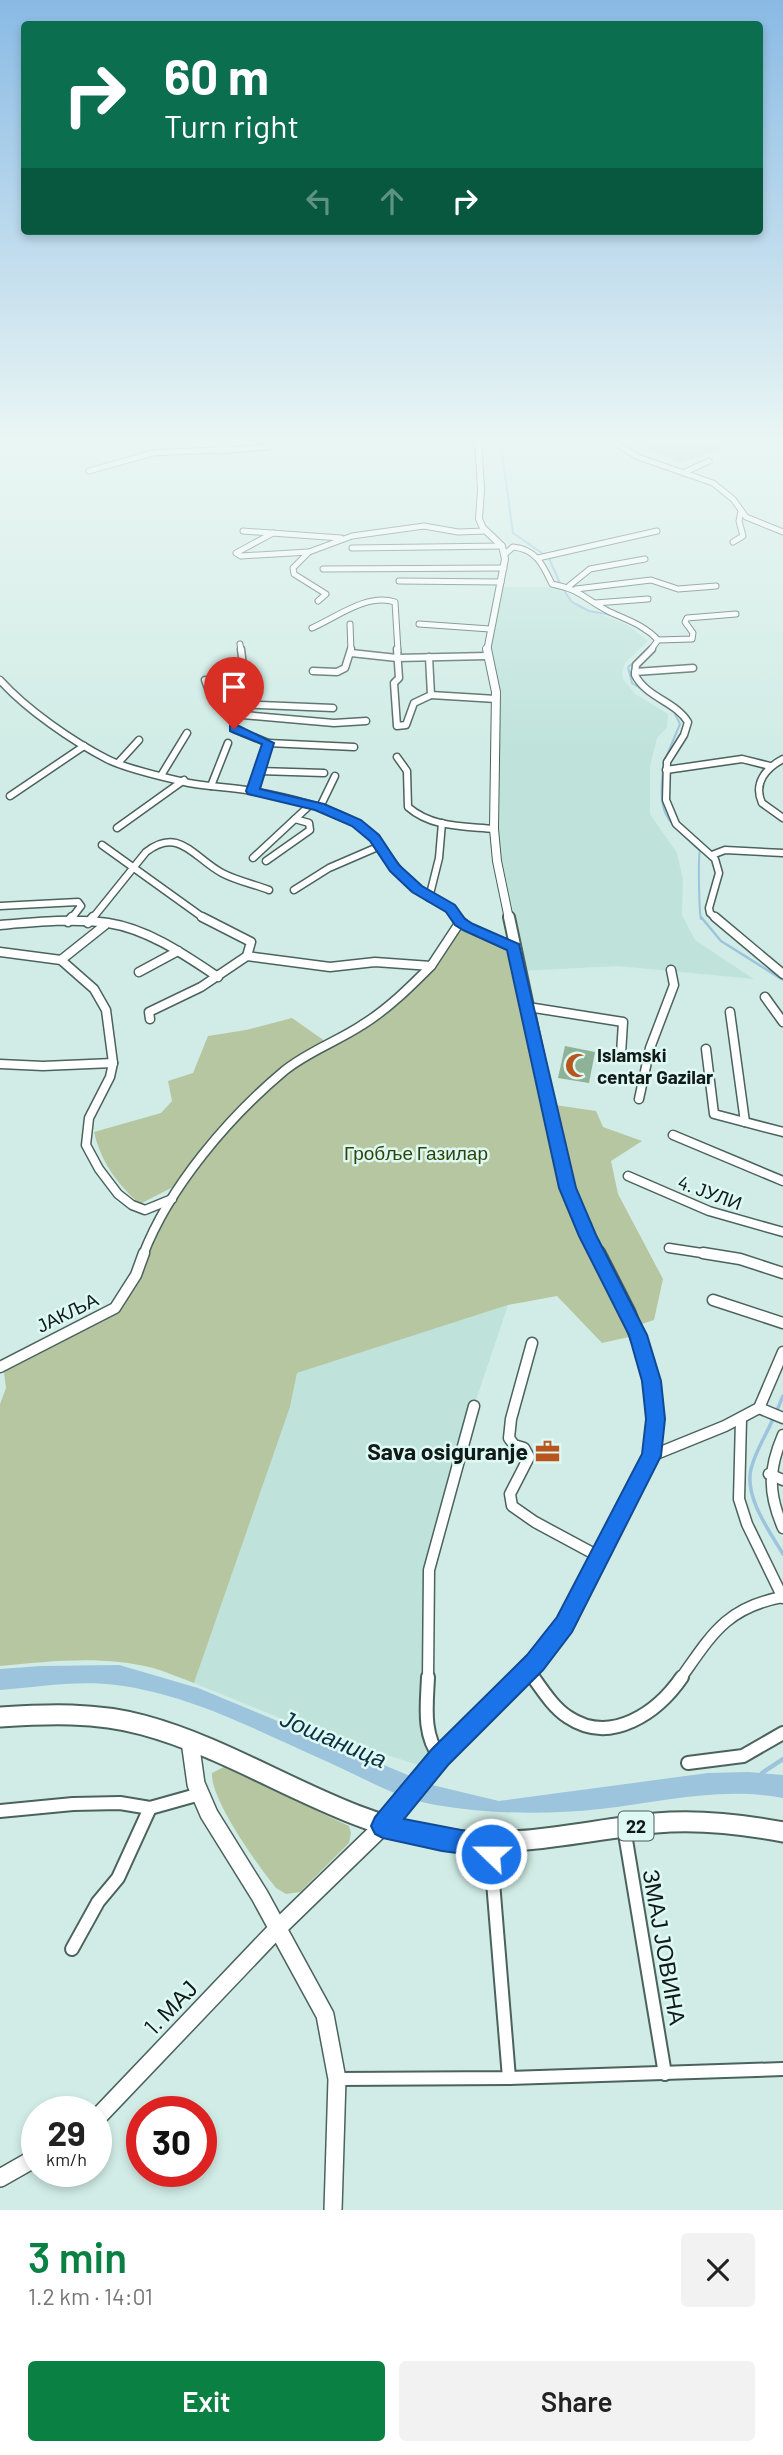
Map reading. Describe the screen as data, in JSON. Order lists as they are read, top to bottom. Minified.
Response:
{"streets":{"main road":["22","1. МАЈ"],"street":["4. ЈУЛИ","ЈАКЉА","ЗМАЈ ЈОВИНА"]},"crossings":[["22","ЗМАЈ ЈОВИНА"],["22","1. МАЈ"]],"water":["Јошаница"],"parks":["Гробље Газилар"],"places":{"mosque":["Islamski centar Gazilar"],"office":["Sava osiguranje"]},"page":{"turn":["60 m","Turn right"],"speed":"29 km/h","limit":"30","heading":["3 min","1.2 km · 14:01"],"buttons":["Exit","Share"]}}
